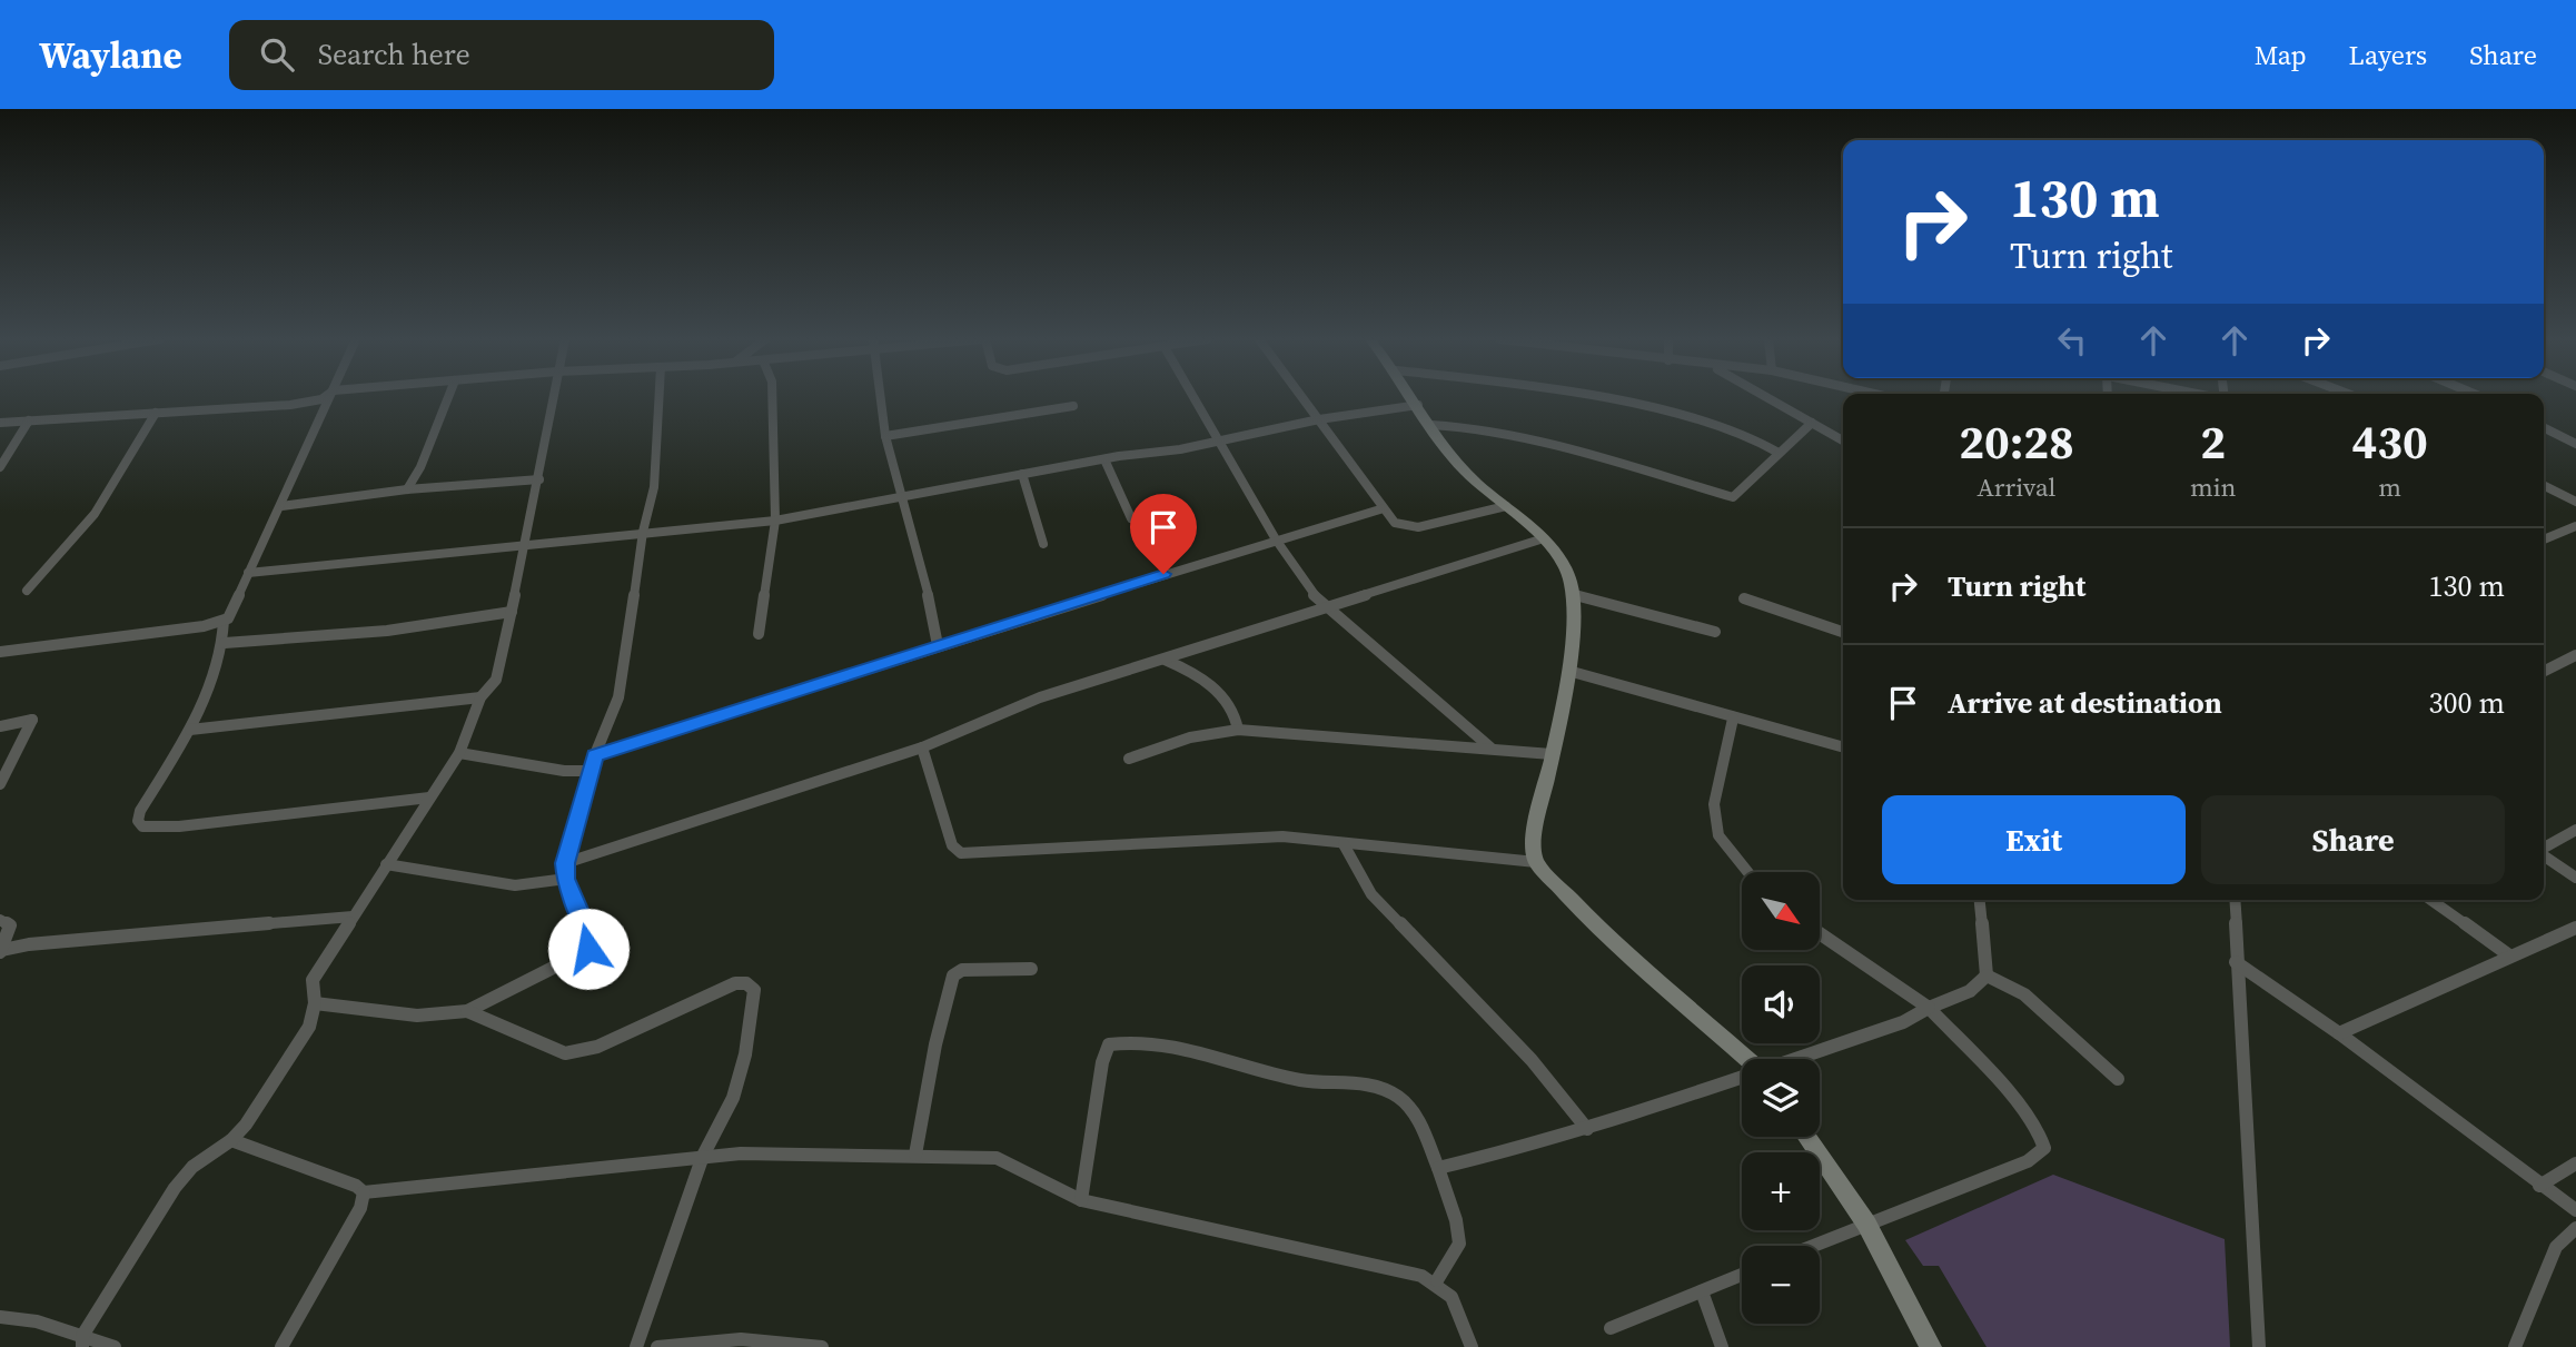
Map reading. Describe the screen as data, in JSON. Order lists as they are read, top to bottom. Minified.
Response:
{"north":"bottom right","page":{"header":"Waylane","search":"Search here","nav":["Map","Layers","Share"],"turn":["130 m","Turn right"],"eta":["20:28","Arrival","2","min","430","m"],"list":[{"name":"Turn right","value":"130 m"},{"name":"Arrive at destination","value":"300 m"}],"buttons":["Exit","Share"],"map_buttons":["+","−"]}}
